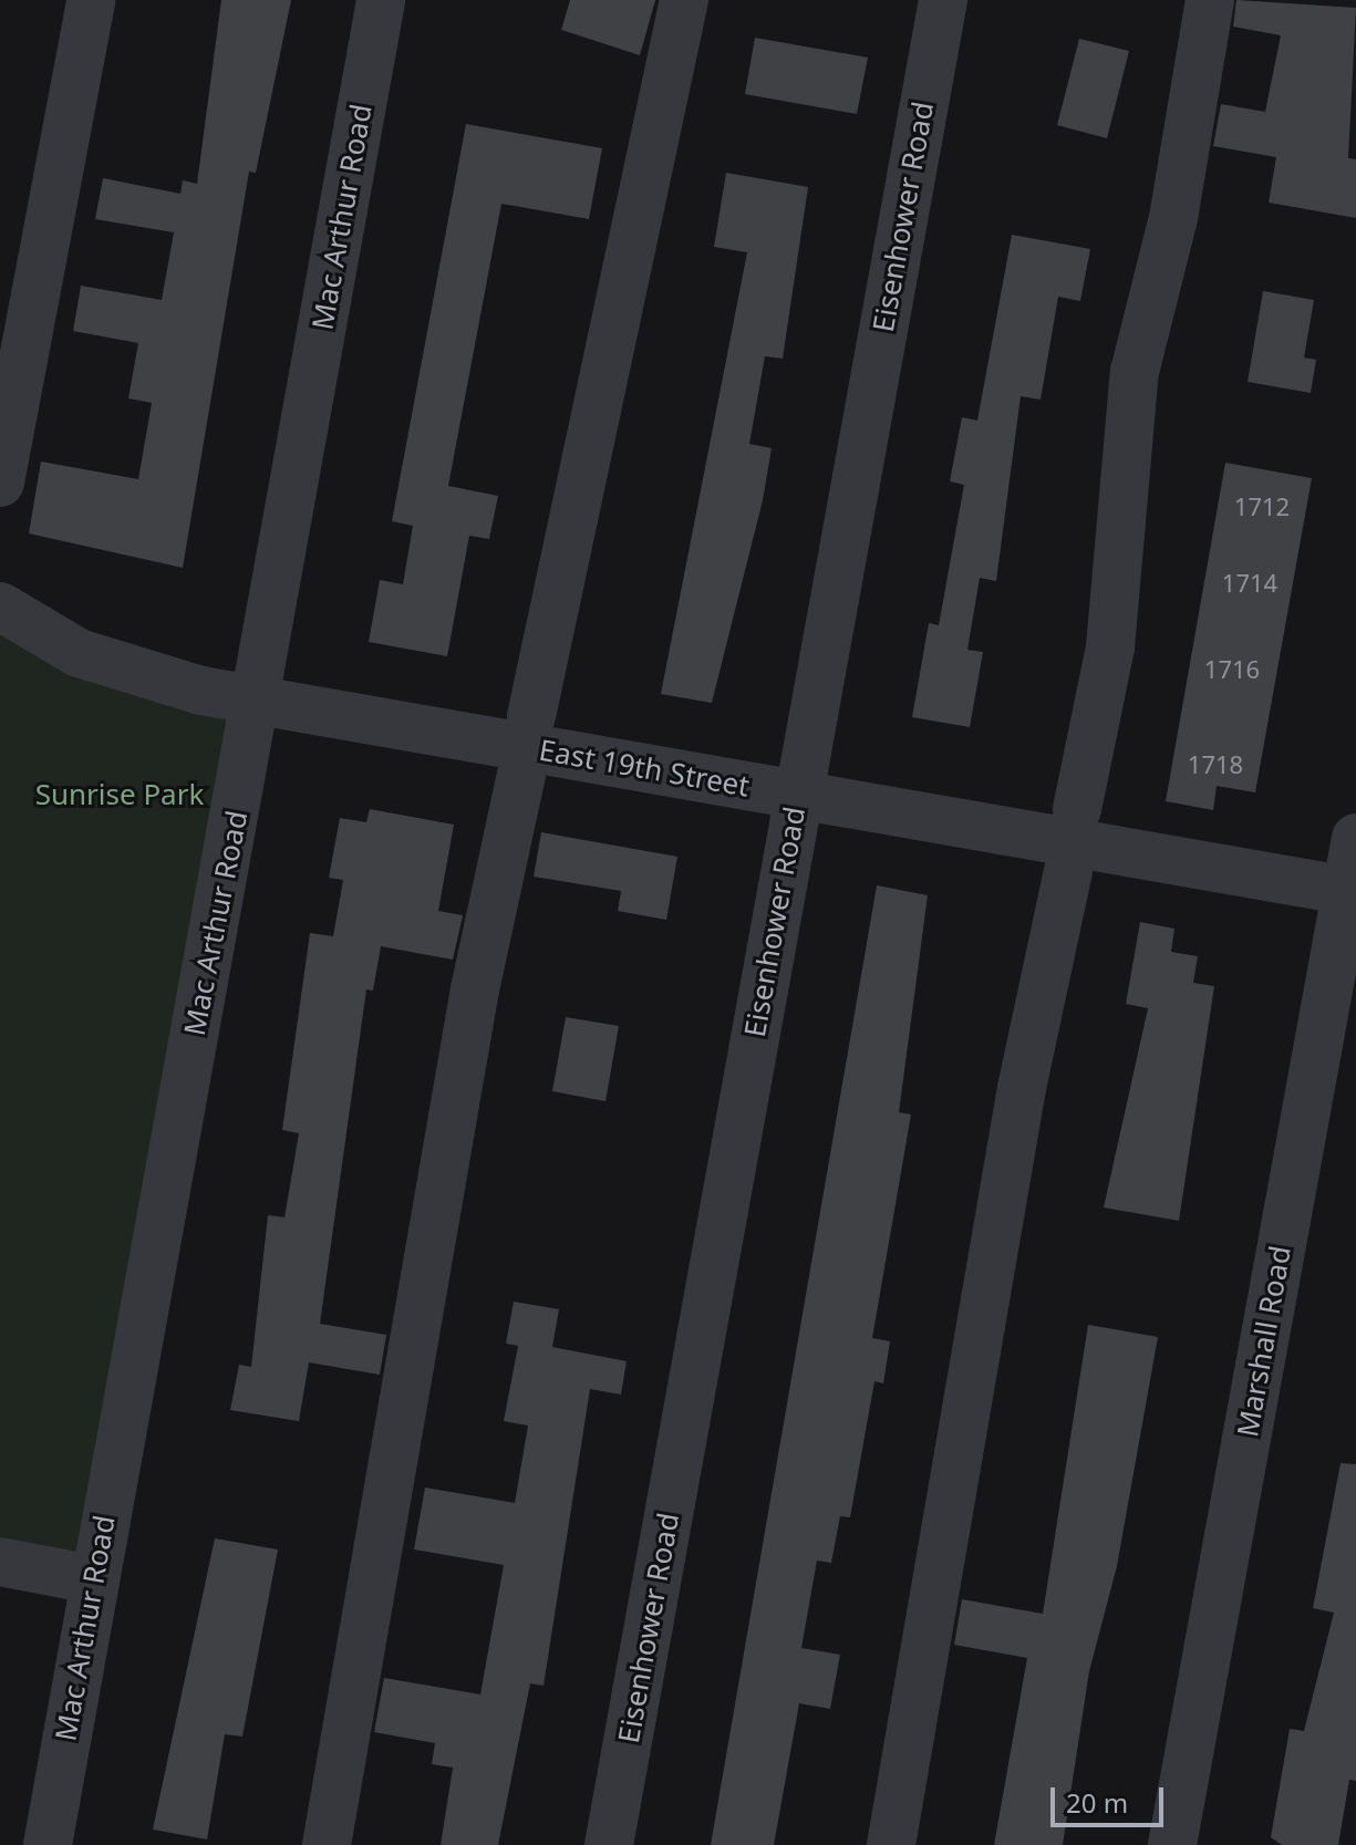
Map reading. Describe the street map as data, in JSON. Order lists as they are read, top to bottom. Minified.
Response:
{"streets":{"street":["Mac Arthur Road","Eisenhower Road","East 19th Street","Marshall Road"]},"crossings":[["Mac Arthur Road","East 19th Street"],["Eisenhower Road","East 19th Street"],["East 19th Street","Marshall Road"]],"parks":["Sunrise Park"],"house_numbers":["1712","1714","1716","1718"],"scale_bar":"20 m"}
